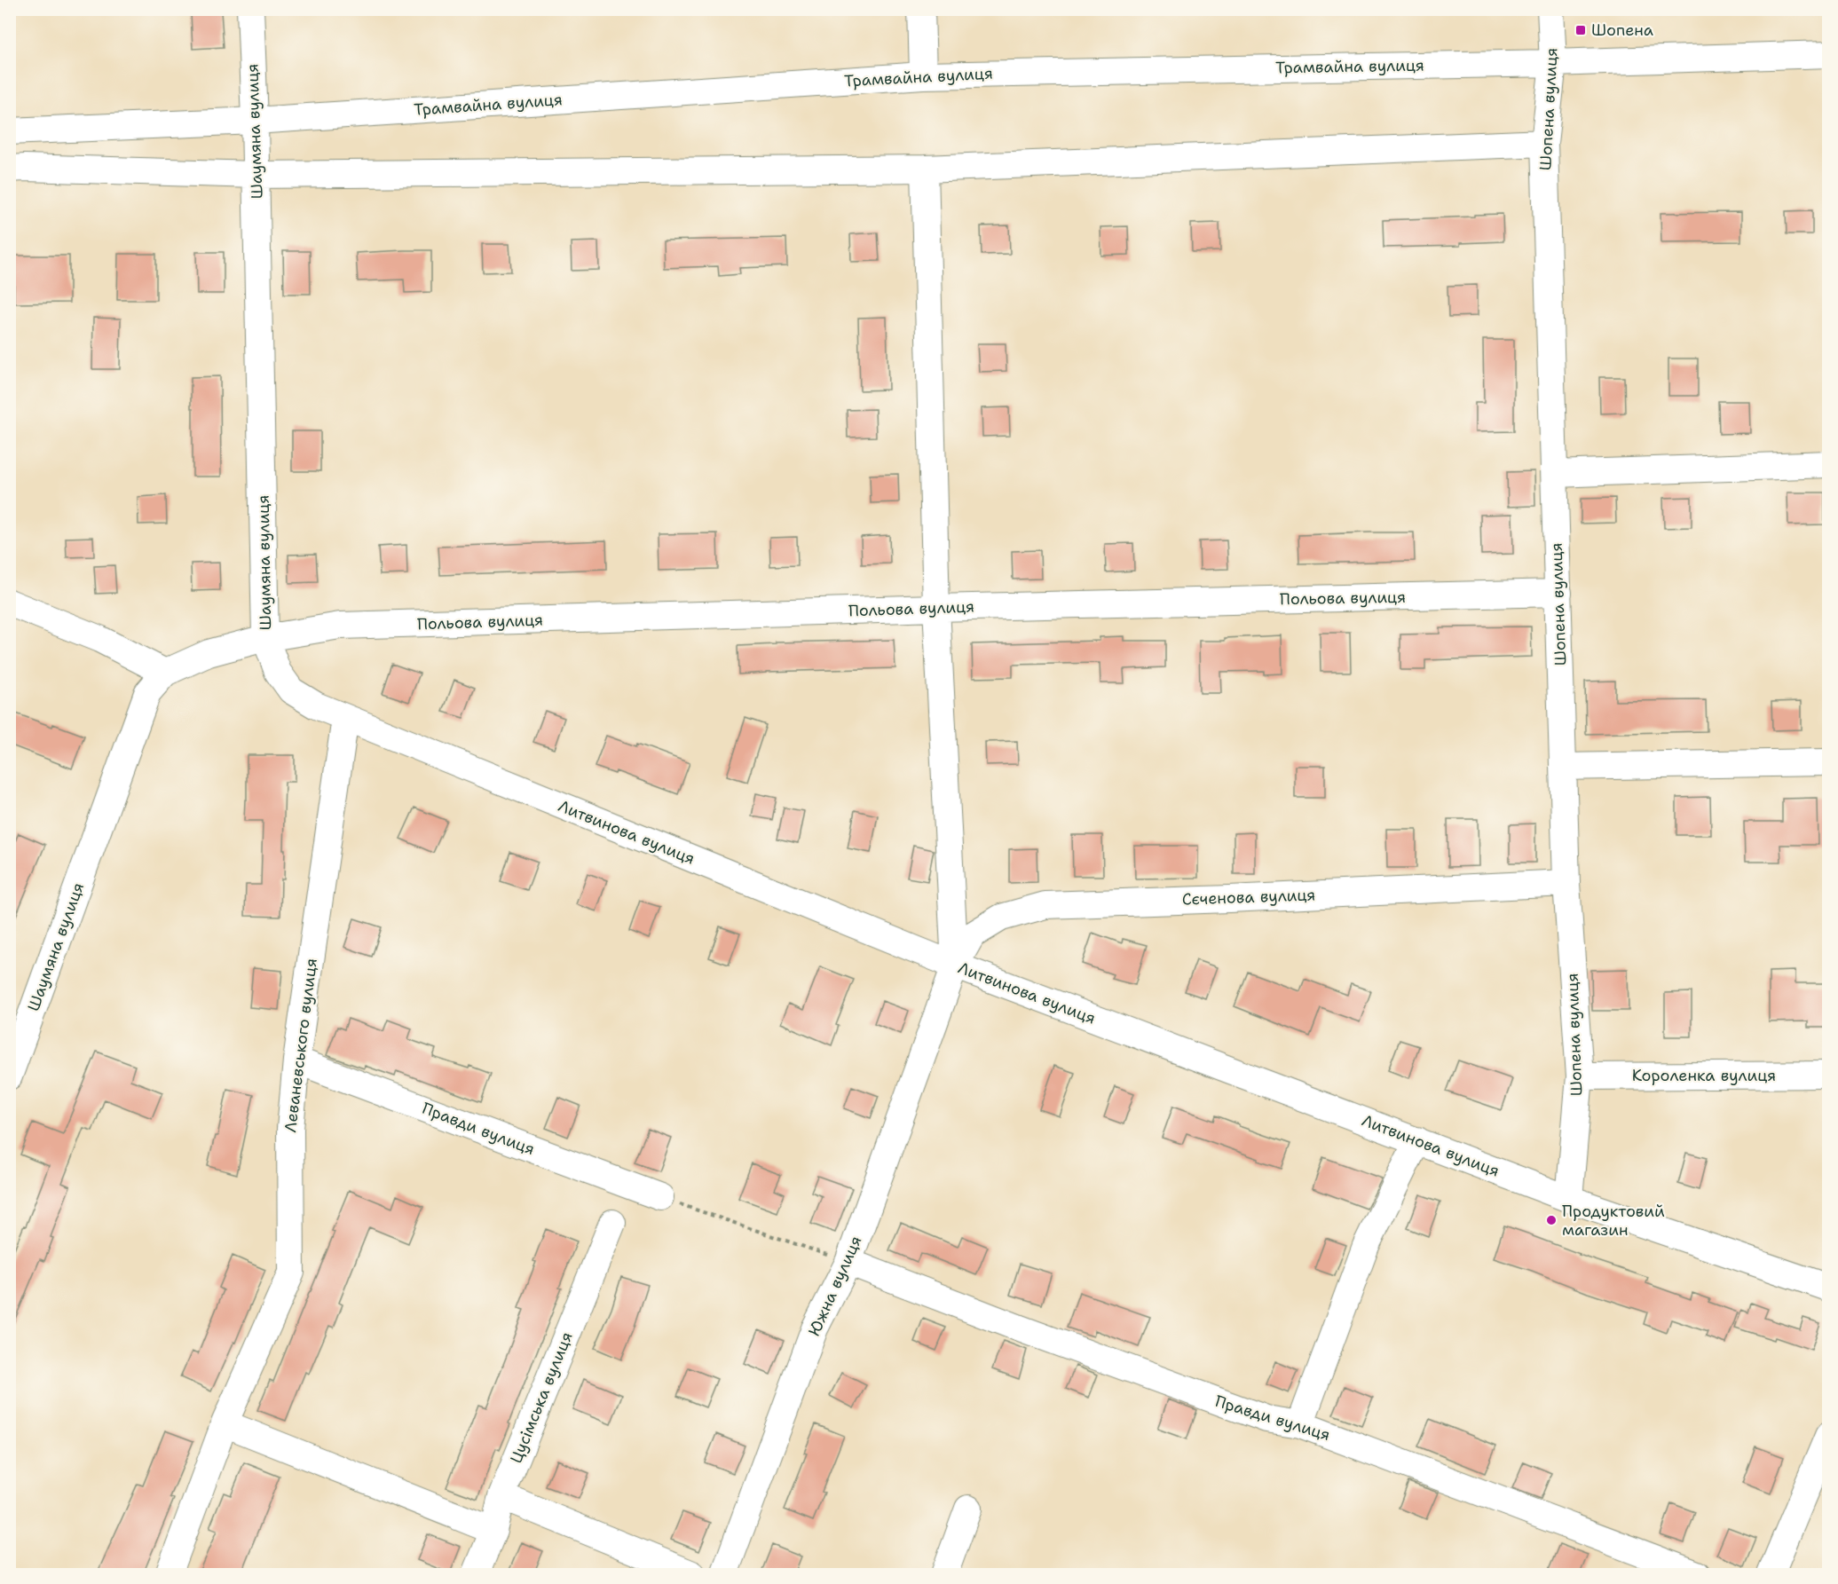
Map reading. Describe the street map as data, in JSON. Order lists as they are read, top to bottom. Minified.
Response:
{"streets":{"street":["Трамвайна вулиця","Шопена вулиця","Шаумяна вулиця","Польова вулиця","Литвинова вулиця","Сєченова вулиця","Леваневського вулиця","Короленка вулиця","Правди вулиця","Южна вулиця","Цусімська вулиця"]},"crossings":[["Трамвайна вулиця","Шопена вулиця"],["Трамвайна вулиця","Шаумяна вулиця"],["Шопена вулиця","Польова вулиця"],["Шопена вулиця","Литвинова вулиця"],["Шопена вулиця","Сєченова вулиця"],["Шопена вулиця","Короленка вулиця"],["Шаумяна вулиця","Польова вулиця"],["Шаумяна вулиця","Литвинова вулиця"],["Польова вулиця","Литвинова вулиця"],["Литвинова вулиця","Сєченова вулиця"],["Литвинова вулиця","Леваневського вулиця"],["Литвинова вулиця","Южна вулиця"],["Сєченова вулиця","Южна вулиця"],["Леваневського вулиця","Правди вулиця"],["Правди вулиця","Южна вулиця"]],"places":{"transit":["Шопена"],"other":["Продуктовий магазин"]}}
